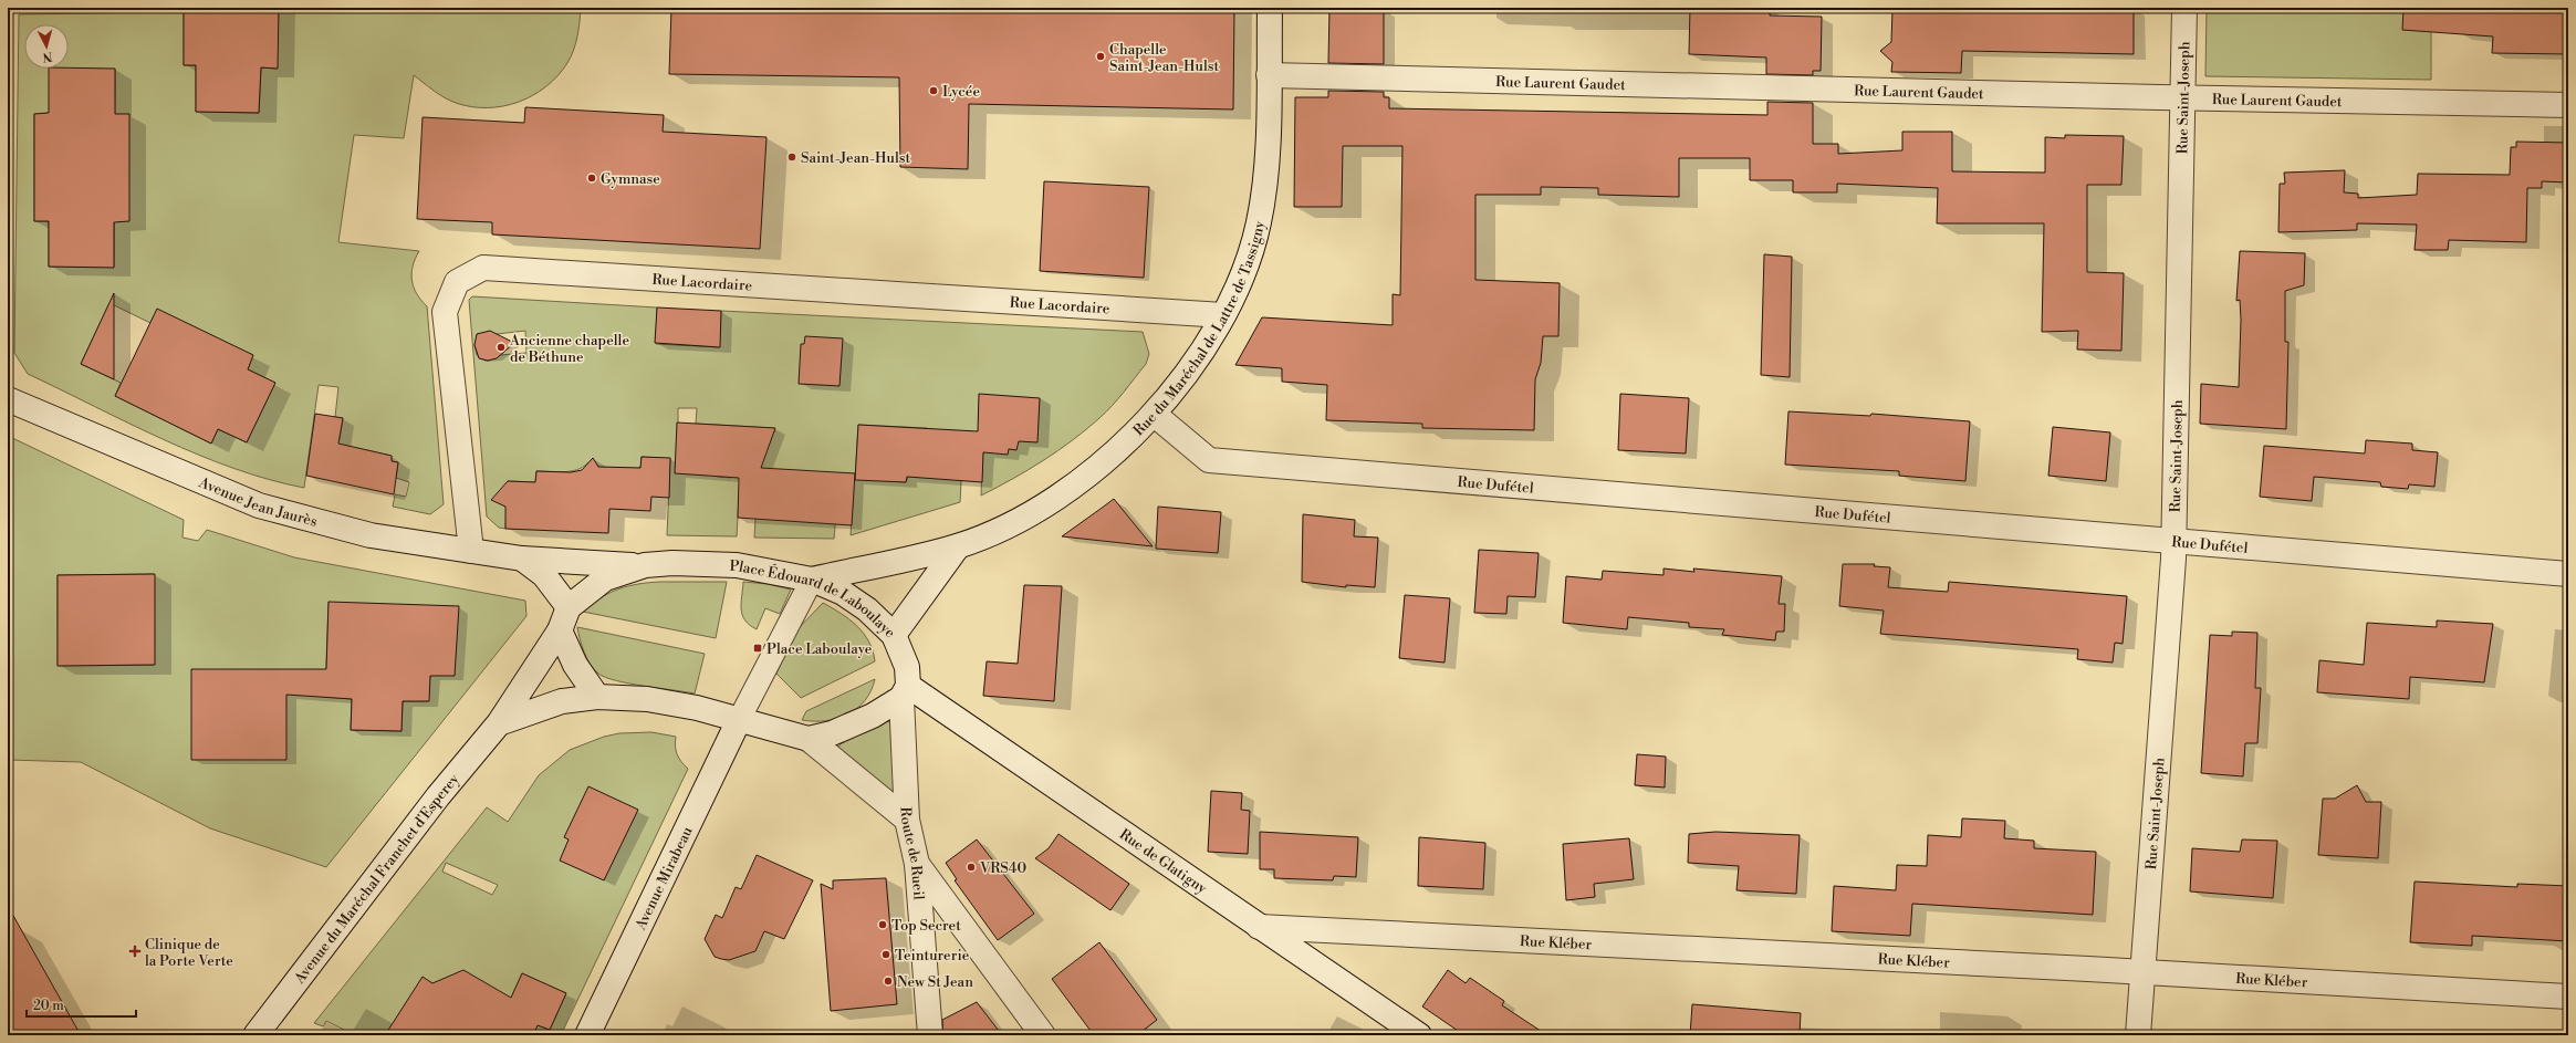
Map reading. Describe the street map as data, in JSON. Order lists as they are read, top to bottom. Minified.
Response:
{"streets":{"street":["Rue Laurent Gaudet","Rue Saint-Joseph","Rue Lacordaire","Rue du Maréchal de Lattre de Tassigny","Rue Dufétel","Avenue Jean Jaurès","Place Édouard de Laboulaye","Route de Rueil","Rue de Glatigny","Avenue Mirabeau","Avenue du Maréchal Franchet d'Esperey","Rue Kléber"]},"crossings":[["Rue Laurent Gaudet","Rue Saint-Joseph"],["Rue Laurent Gaudet","Rue du Maréchal de Lattre de Tassigny"],["Rue Saint-Joseph","Rue Dufétel"],["Rue Saint-Joseph","Rue Kléber"],["Rue Lacordaire","Rue du Maréchal de Lattre de Tassigny"],["Rue Lacordaire","Avenue Jean Jaurès"],["Rue du Maréchal de Lattre de Tassigny","Rue Dufétel"],["Rue du Maréchal de Lattre de Tassigny","Place Édouard de Laboulaye"],["Avenue Jean Jaurès","Place Édouard de Laboulaye"],["Place Édouard de Laboulaye","Route de Rueil"],["Place Édouard de Laboulaye","Rue de Glatigny"],["Route de Rueil","Rue de Glatigny"],["Rue de Glatigny","Rue Kléber"]],"places":{"other":["Chapelle Saint-Jean-Hulst","Lycée","Saint-Jean-Hulst","Gymnase","Ancienne chapelle de Béthune","VRS40","Top Secret","Teinturerie","New St Jean"],"transit":["Place Laboulaye"],"health":["Clinique de la Porte Verte"]},"scale_bar":"20 m","north":"bottom"}
